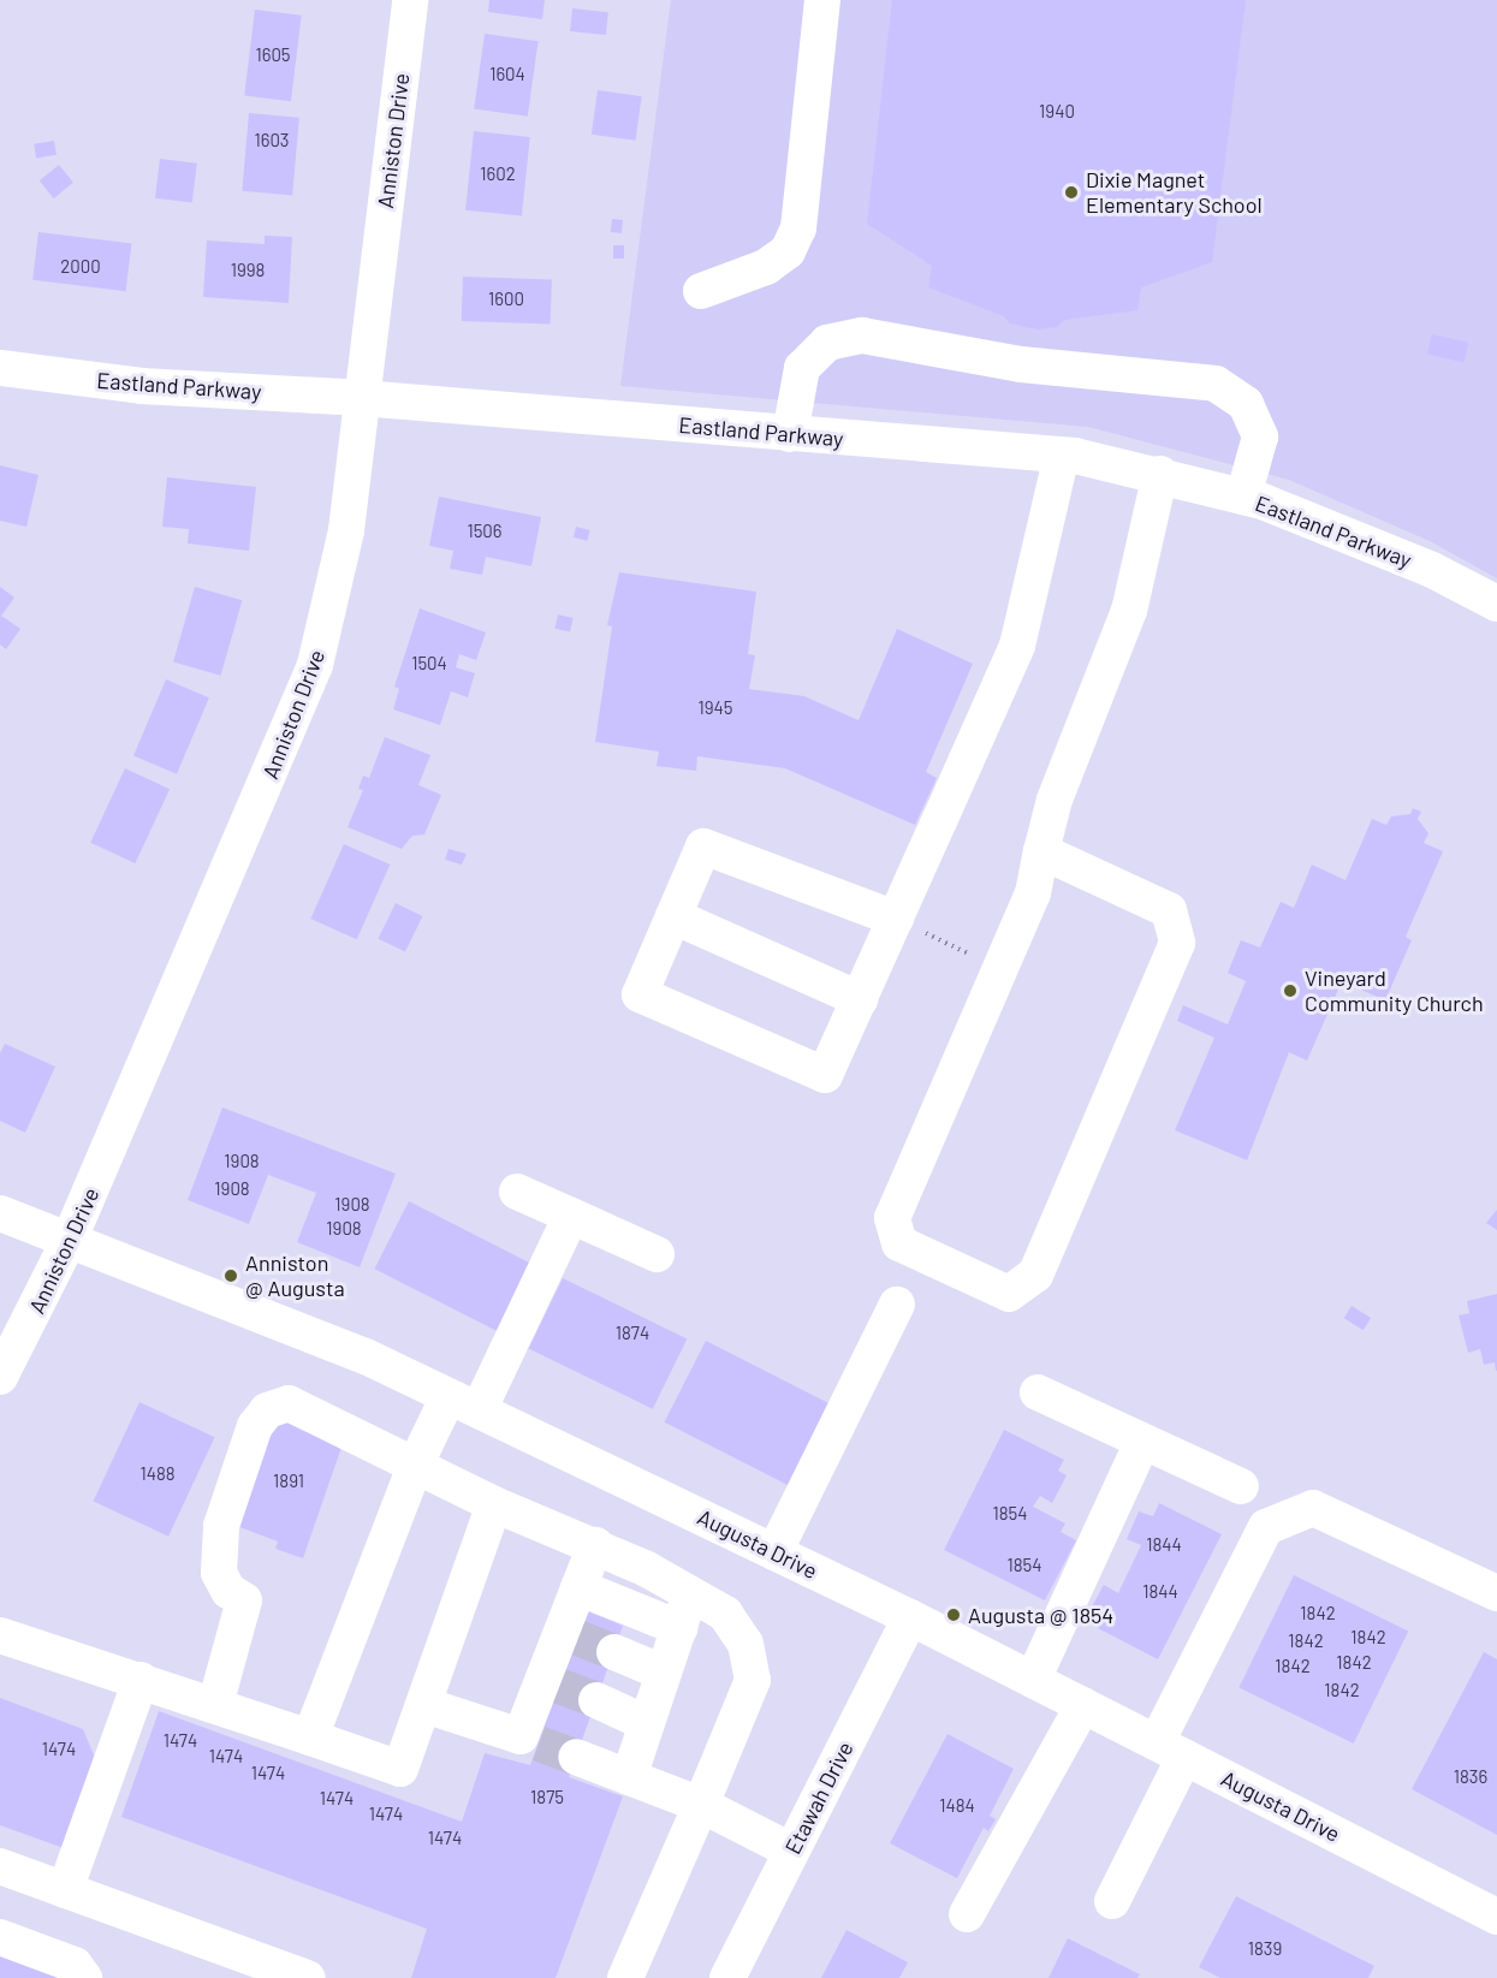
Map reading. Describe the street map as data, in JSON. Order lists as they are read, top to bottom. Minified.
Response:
{"streets":{"street":["Anniston Drive","Eastland Parkway","Augusta Drive","Etawah Drive"]},"crossings":[["Anniston Drive","Eastland Parkway"],["Anniston Drive","Augusta Drive"],["Augusta Drive","Etawah Drive"]],"places":["Dixie Magnet Elementary School","Vineyard Community Church","Anniston @ Augusta","Augusta @ 1854"],"house_numbers":["1605","1604","1940","1603","1602","2000","1998","1600","1506","1504","1945","1908","1908","1908","1908","1874","1488","1891","1854","1844","1854","1844","1842","1842","1842","1842","1842","1842","1474","1474","1474","1474","1836","1875","1474","1484","1474","1474","1839"]}
